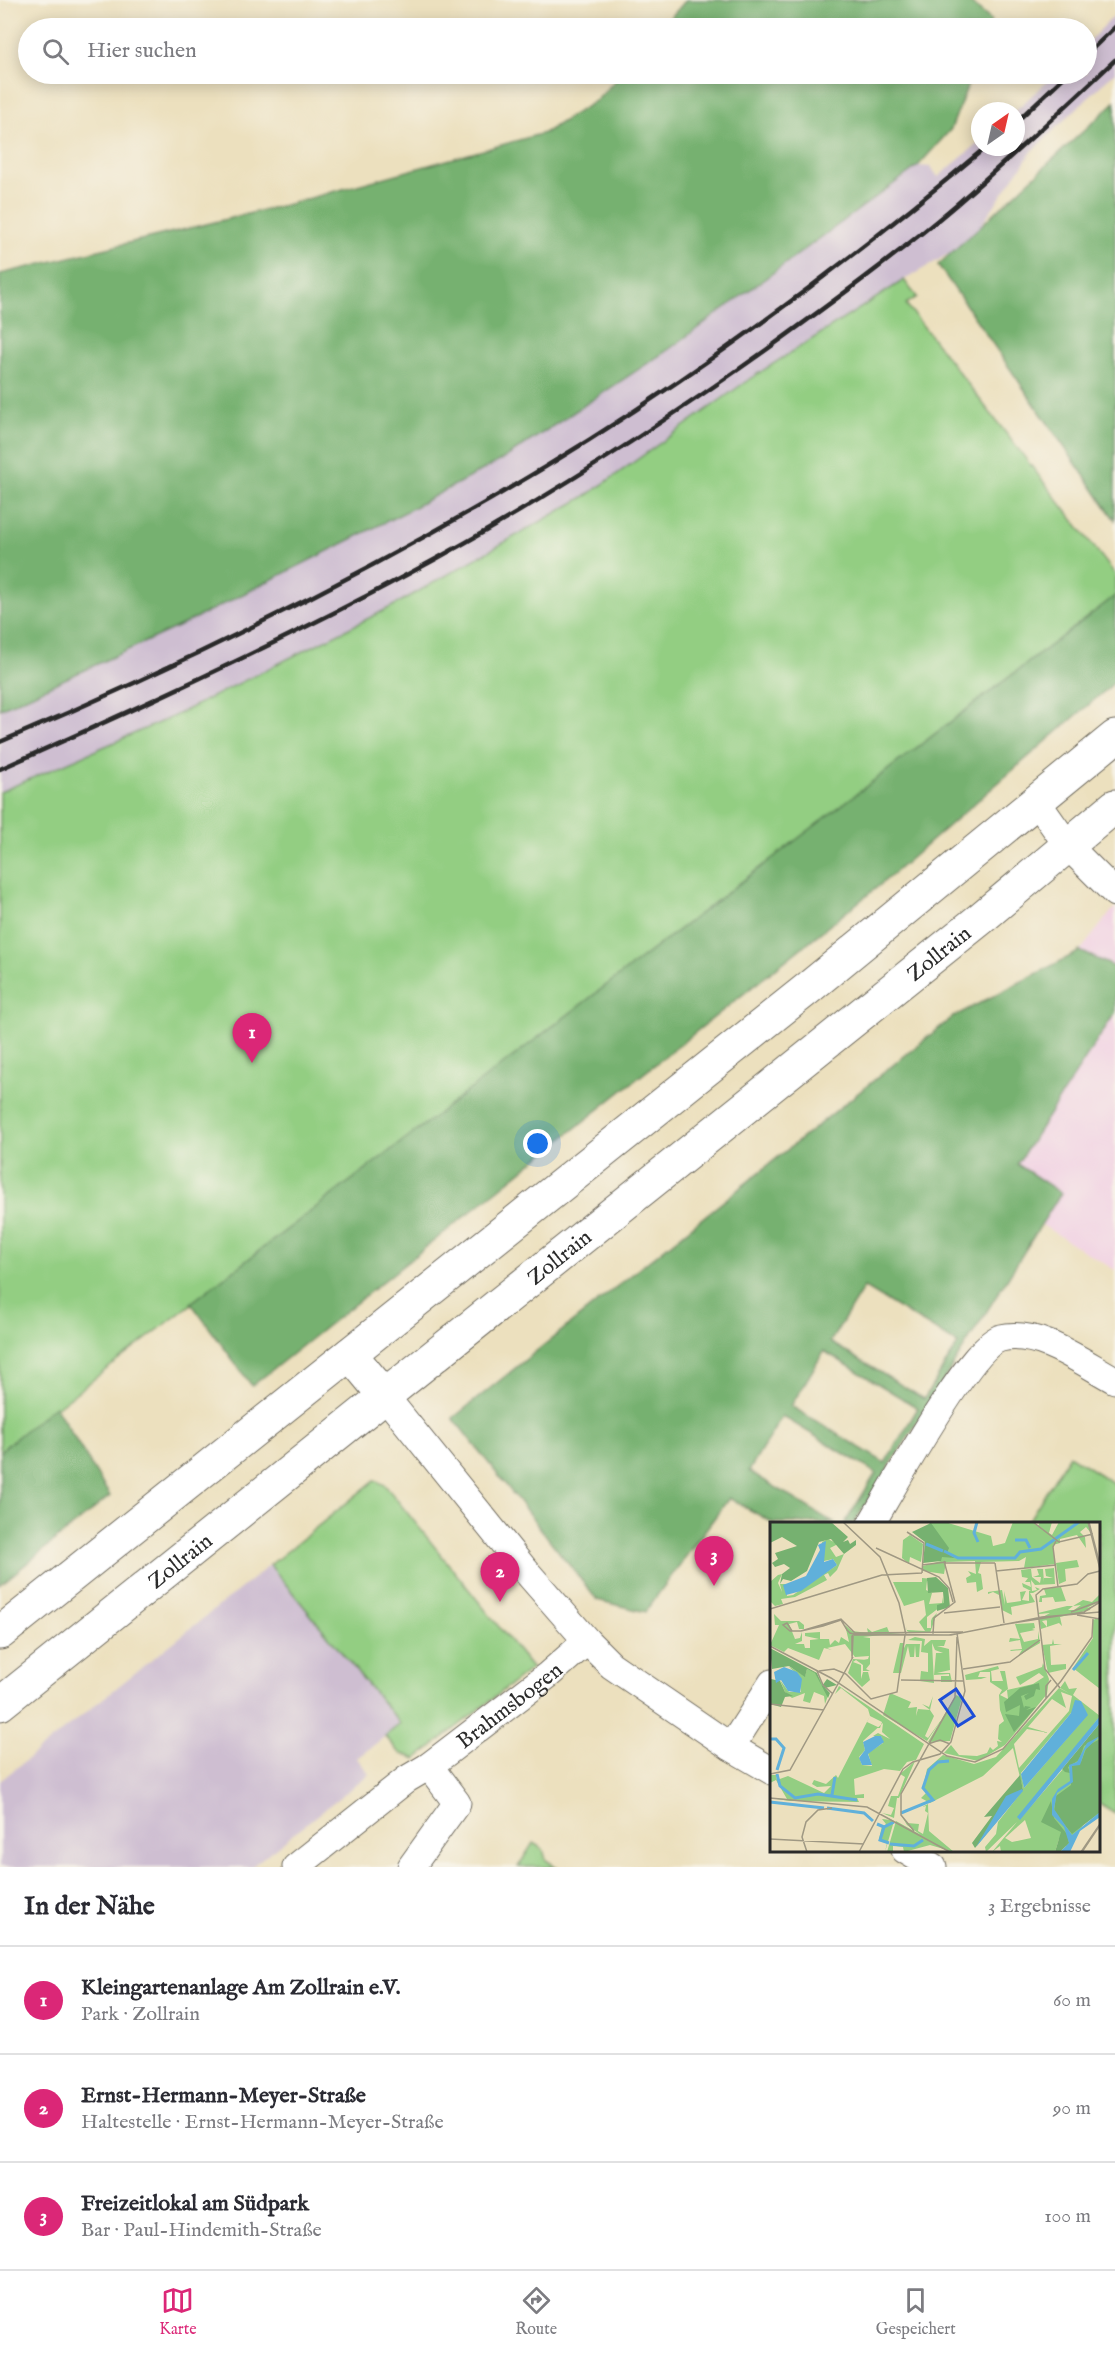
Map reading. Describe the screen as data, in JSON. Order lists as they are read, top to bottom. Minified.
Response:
{"streets":{"main road":["Zollrain"],"street":["Brahmsbogen"]},"north":"top right","page":{"search":"Hier suchen","pins":["1","3","2"],"heading":["In der Nähe","3 Ergebnisse"],"list":[{"mark":"1","name":"Kleingartenanlage Am Zollrain e.V.","note":"Park · Zollrain","value":"60 m"},{"mark":"2","name":"Ernst-Hermann-Meyer-Straße","note":"Haltestelle · Ernst-Hermann-Meyer-Straße","value":"90 m"},{"mark":"3","name":"Freizeitlokal am Südpark","note":"Bar · Paul-Hindemith-Straße","value":"100 m"}],"nav":["Karte","Route","Gespeichert"]}}
